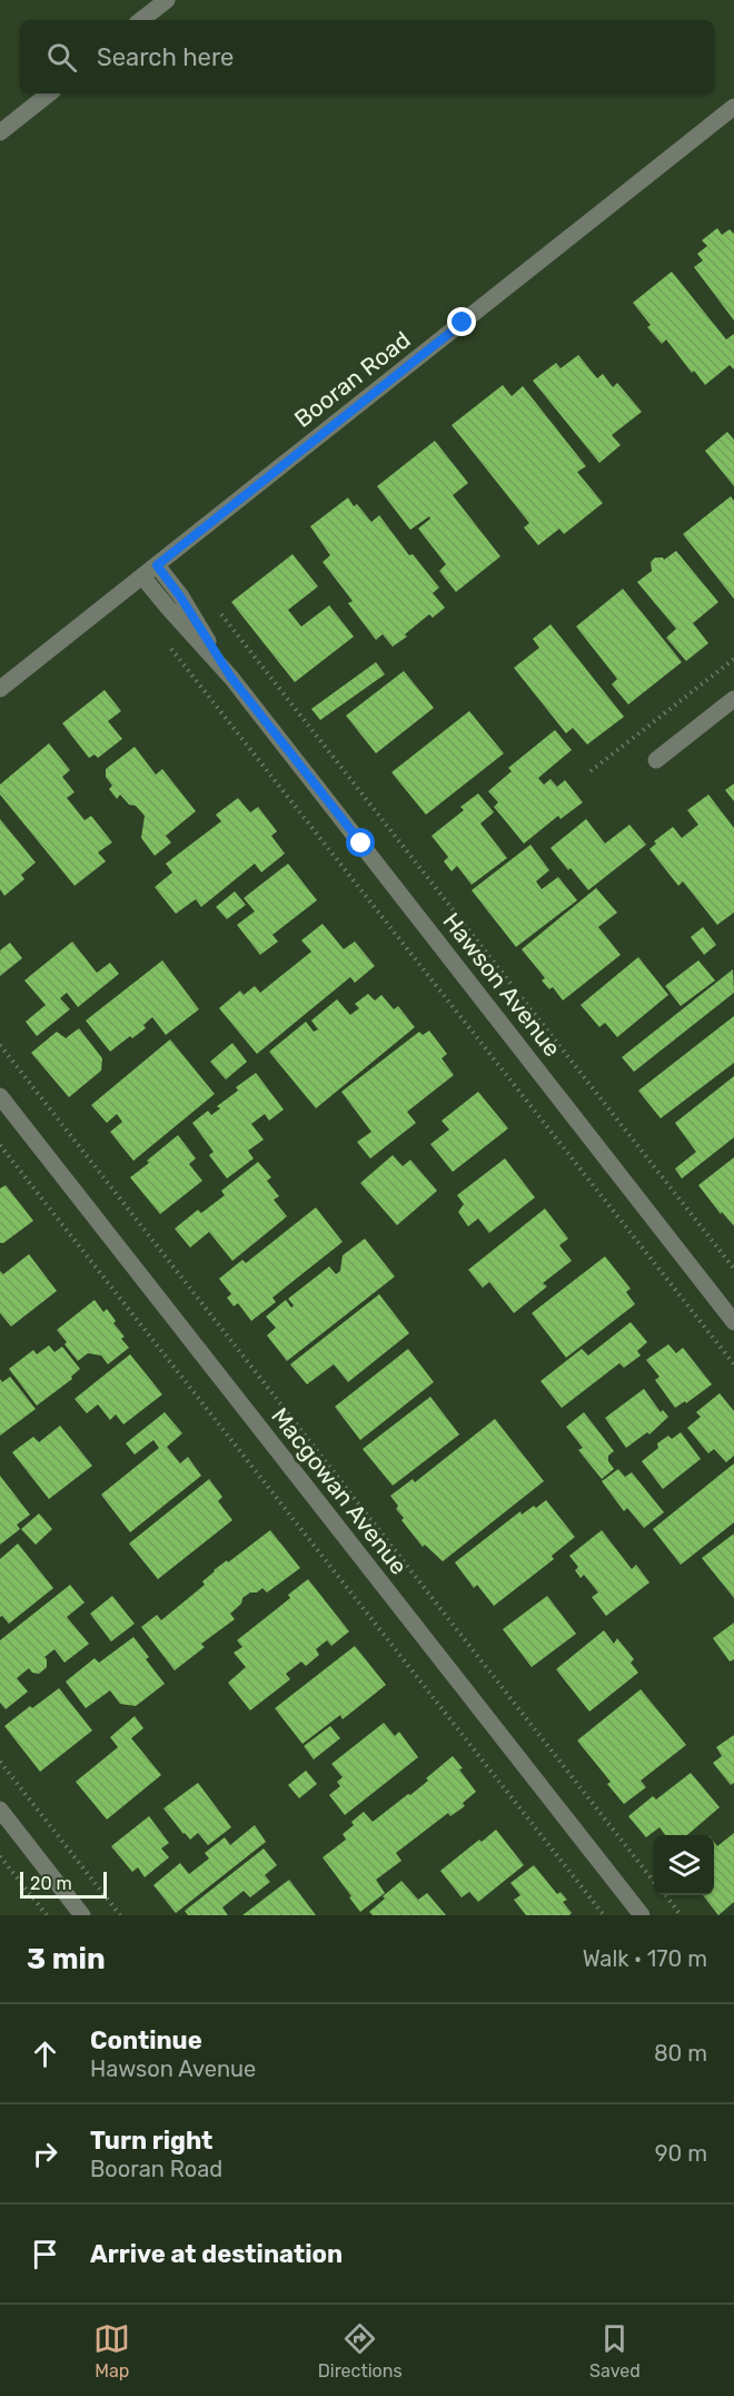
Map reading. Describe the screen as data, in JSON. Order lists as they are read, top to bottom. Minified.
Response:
{"streets":{"street":["Booran Road","Hawson Avenue","Macgowan Avenue"]},"crossings":[["Booran Road","Hawson Avenue"]],"scale_bar":"20 m","page":{"search":"Search here","scale":"20 m","heading":["3 min","Walk · 170 m"],"list":[["Continue","Hawson Avenue","80 m"],["Turn right","Booran Road","90 m"],"Arrive at destination"],"nav":["Map","Directions","Saved"]}}
